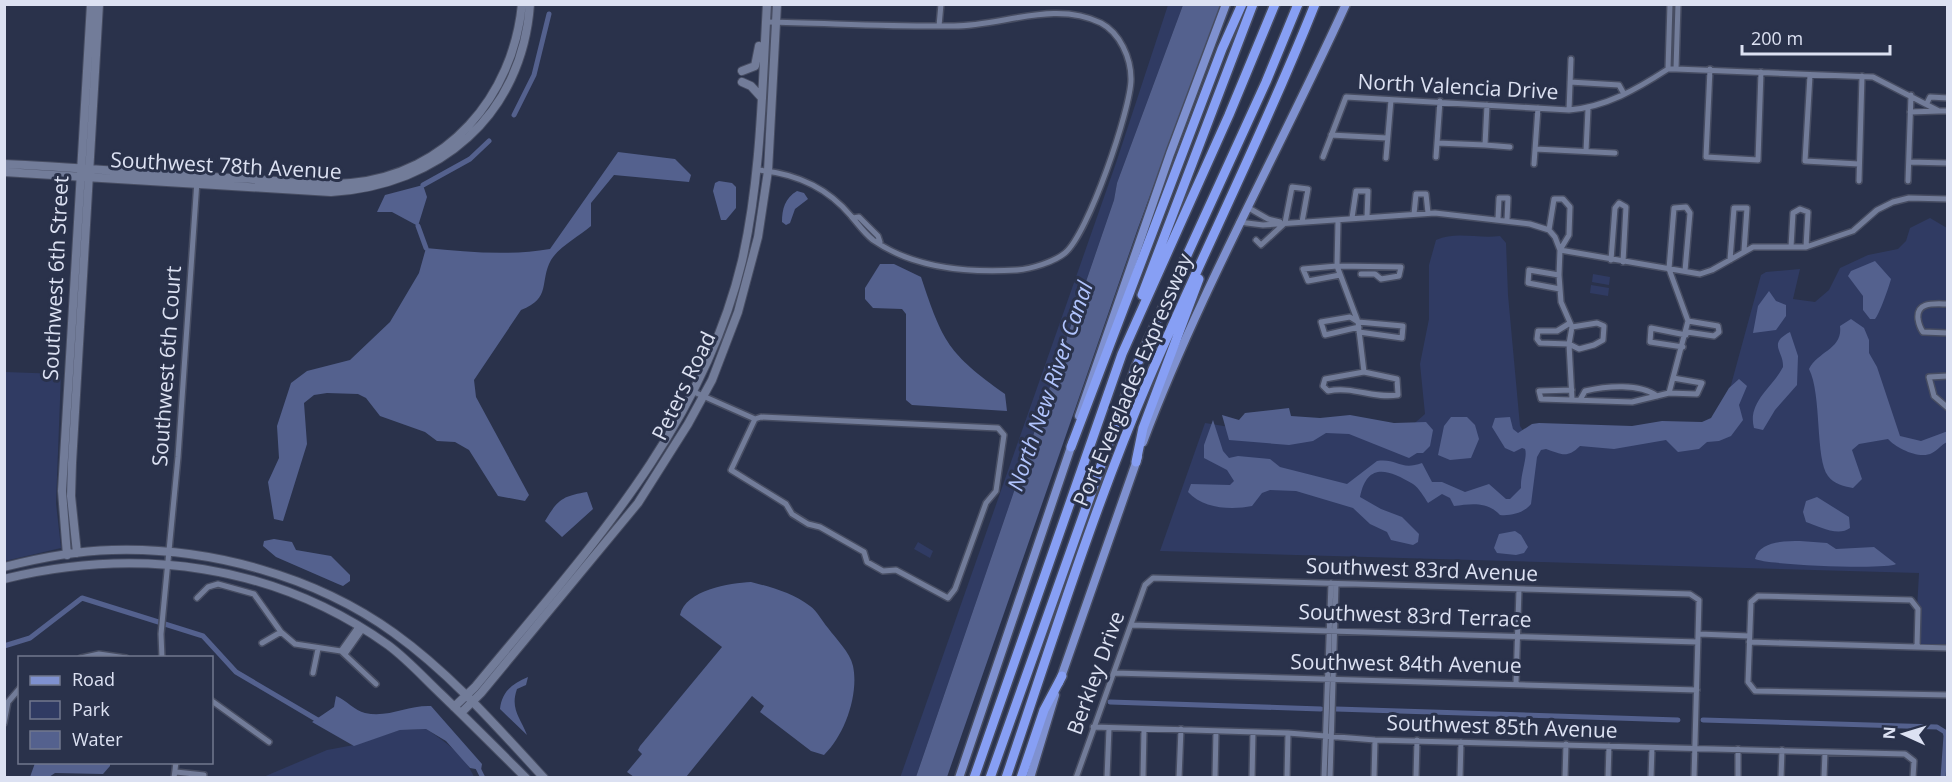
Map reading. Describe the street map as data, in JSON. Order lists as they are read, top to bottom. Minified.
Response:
{"streets":{"highway":["Port Everglades Expressway"],"main road":["Southwest 78th Avenue","Southwest 6th Street","Peters Road"],"street":["North Valencia Drive","Southwest 6th Court","Southwest 83rd Avenue","Southwest 83rd Terrace","Southwest 84th Avenue","Berkley Drive","Southwest 85th Avenue"]},"crossings":[["Southwest 78th Avenue","Southwest 6th Street"],["Southwest 78th Avenue","Southwest 6th Court"],["Southwest 83rd Avenue","Berkley Drive"],["Southwest 83rd Terrace","Berkley Drive"],["Southwest 84th Avenue","Berkley Drive"],["Berkley Drive","Southwest 85th Avenue"]],"water":["North New River Canal"],"legend":["Road","Park","Water"],"scale_bar":"200 m","north":"left"}
